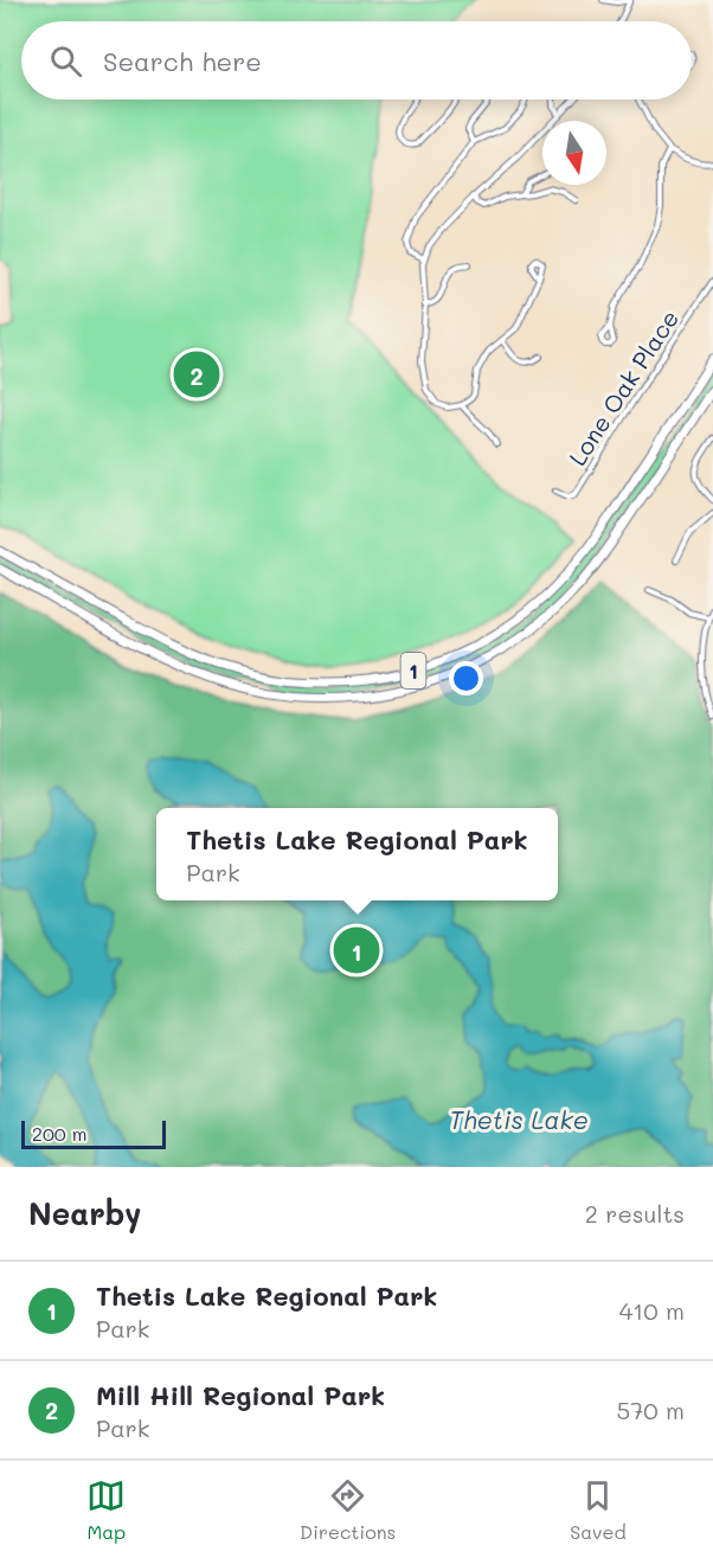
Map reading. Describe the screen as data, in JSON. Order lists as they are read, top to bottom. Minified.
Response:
{"streets":{"highway":["1"],"street":["Lone Oak Place"]},"water":["Thetis Lake"],"scale_bar":"200 m","north":"bottom","page":{"search":"Search here","pins":["2","1"],"popup":["Thetis Lake Regional Park","Park"],"scale":"200 m","heading":["Nearby","2 results"],"list":[{"mark":"1","name":"Thetis Lake Regional Park","note":"Park","value":"410 m"},{"mark":"2","name":"Mill Hill Regional Park","note":"Park","value":"570 m"}],"nav":["Map","Directions","Saved"]}}
